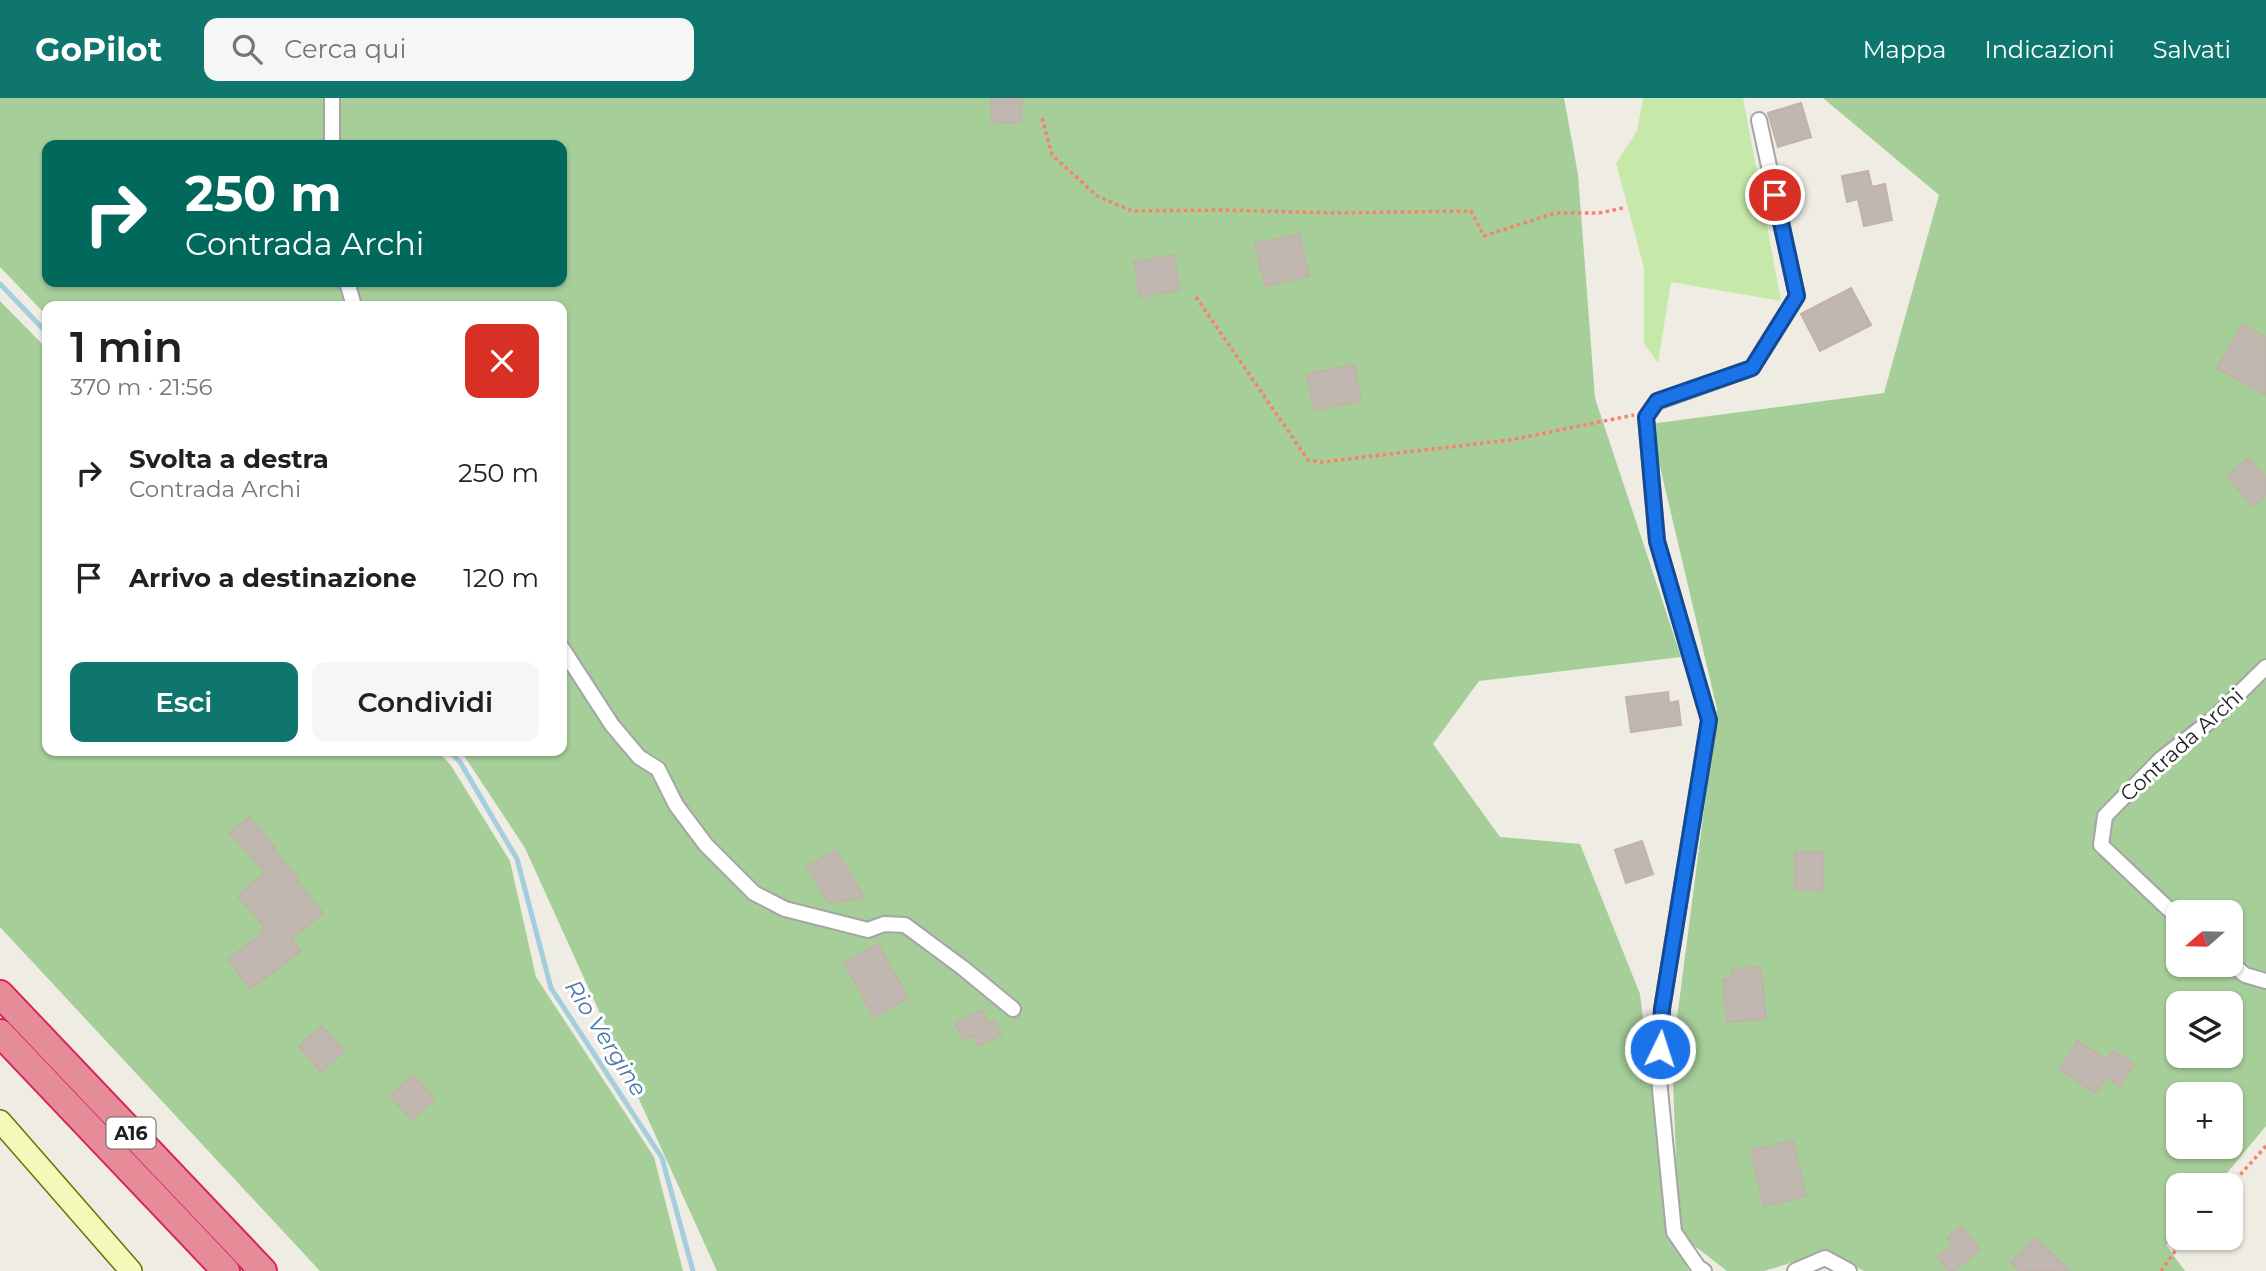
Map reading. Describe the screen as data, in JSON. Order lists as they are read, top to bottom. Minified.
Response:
{"streets":{"highway":["A16"],"street":["Contrada Archi"]},"water":["Rio Vergine"],"north":"left","page":{"header":"GoPilot","search":"Cerca qui","nav":["Mappa","Indicazioni","Salvati"],"turn":["250 m","Contrada Archi"],"heading":["1 min","370 m · 21:56"],"list":[{"name":"Svolta a destra","note":"Contrada Archi","value":"250 m"},{"name":"Arrivo a destinazione","value":"120 m"}],"buttons":["Esci","Condividi"],"map_buttons":["+","−"]}}
